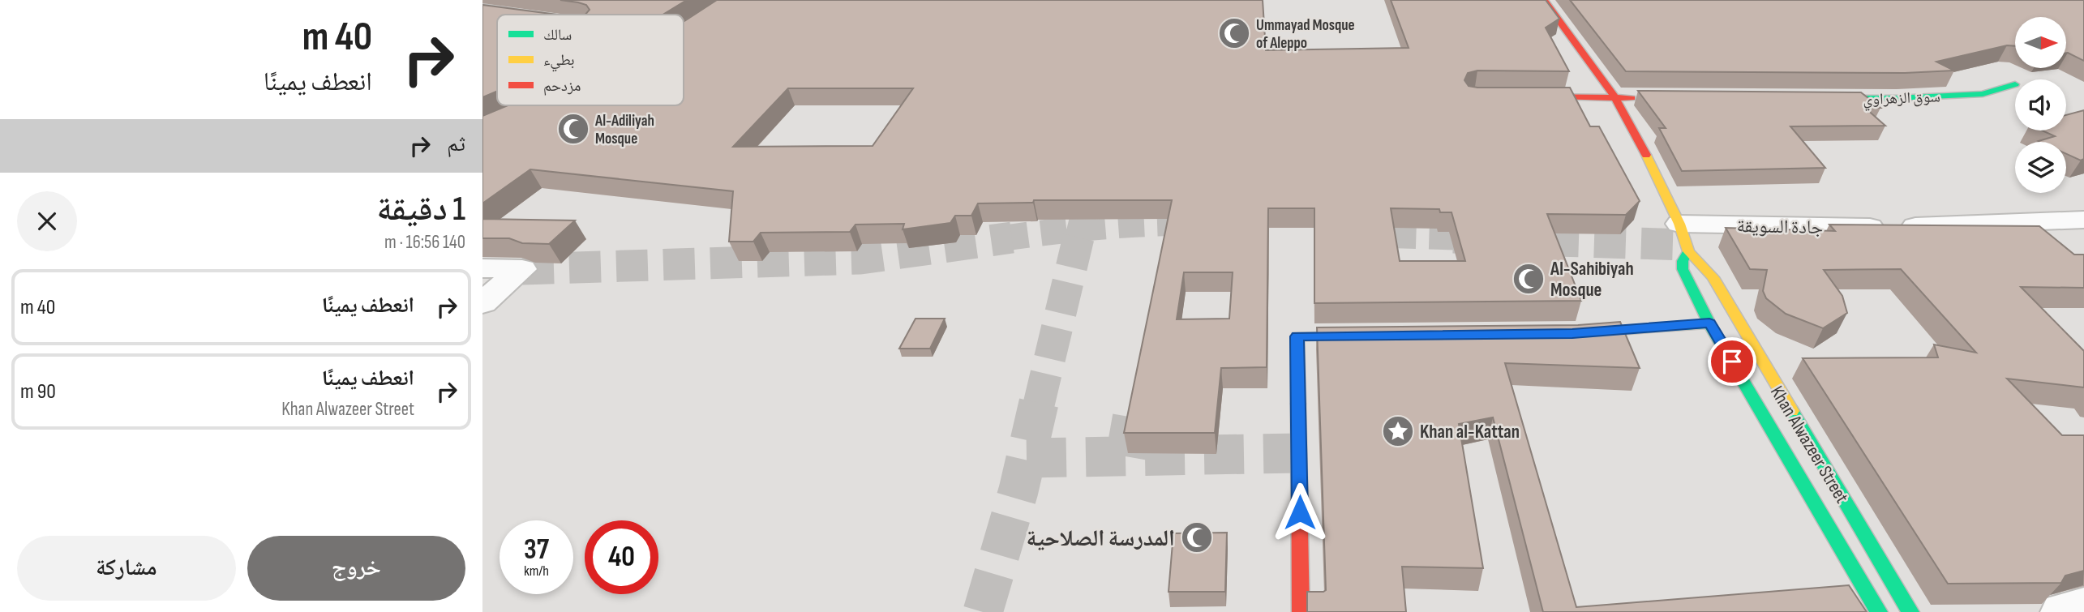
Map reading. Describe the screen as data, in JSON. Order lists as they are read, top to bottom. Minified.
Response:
{"streets":{"street":["سوق الزهراوي","جادة السويقة","Khan Alwazeer Street"]},"crossings":[["جادة السويقة","Khan Alwazeer Street"]],"places":{"mosque":["Ummayad Mosque of Aleppo","Al-Adiliyah Mosque","Al-Sahibiyah Mosque","المدرسة الصلاحية"],"place":["Khan al-Kattan"]},"legend":["سالك","بطيء","مزدحم"],"north":"right","page":{"turn":["40 m","انعطف يمينًا"],"then":"ثم","heading":["1 دقيقة","140 m · 16:56"],"list":[{"name":"انعطف يمينًا","value":"40 m"},{"name":"انعطف يمينًا","note":"Khan Alwazeer Street","value":"90 m"}],"speed":"37 km/h","limit":"40","buttons":["خروج","مشاركة"]}}
